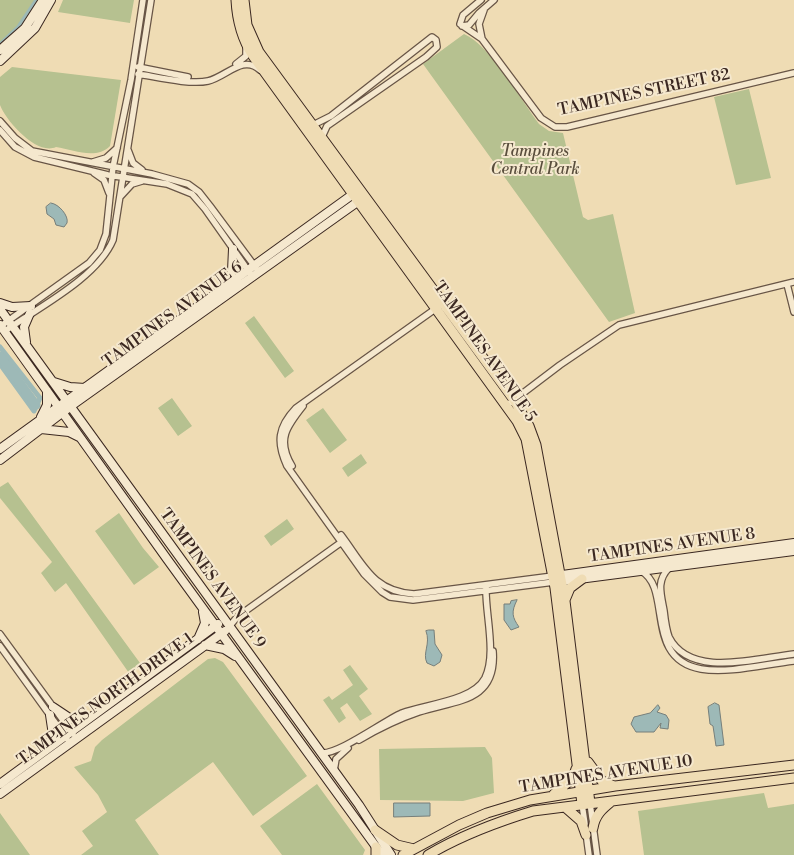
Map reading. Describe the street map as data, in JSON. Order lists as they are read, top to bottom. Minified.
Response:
{"streets":{"main road":["TAMPINES AVENUE 5","TAMPINES AVENUE 10"],"street":["TAMPINES STREET 82","TAMPINES AVENUE 6","TAMPINES AVENUE 8","TAMPINES AVENUE 9","TAMPINES NORTH DRIVE 1"]},"crossings":[["TAMPINES AVENUE 6","TAMPINES AVENUE 5"],["TAMPINES AVENUE 6","TAMPINES AVENUE 9"],["TAMPINES AVENUE 5","TAMPINES AVENUE 8"],["TAMPINES AVENUE 5","TAMPINES AVENUE 10"],["TAMPINES AVENUE 9","TAMPINES NORTH DRIVE 1"]],"parks":["Tampines Central Park"]}
